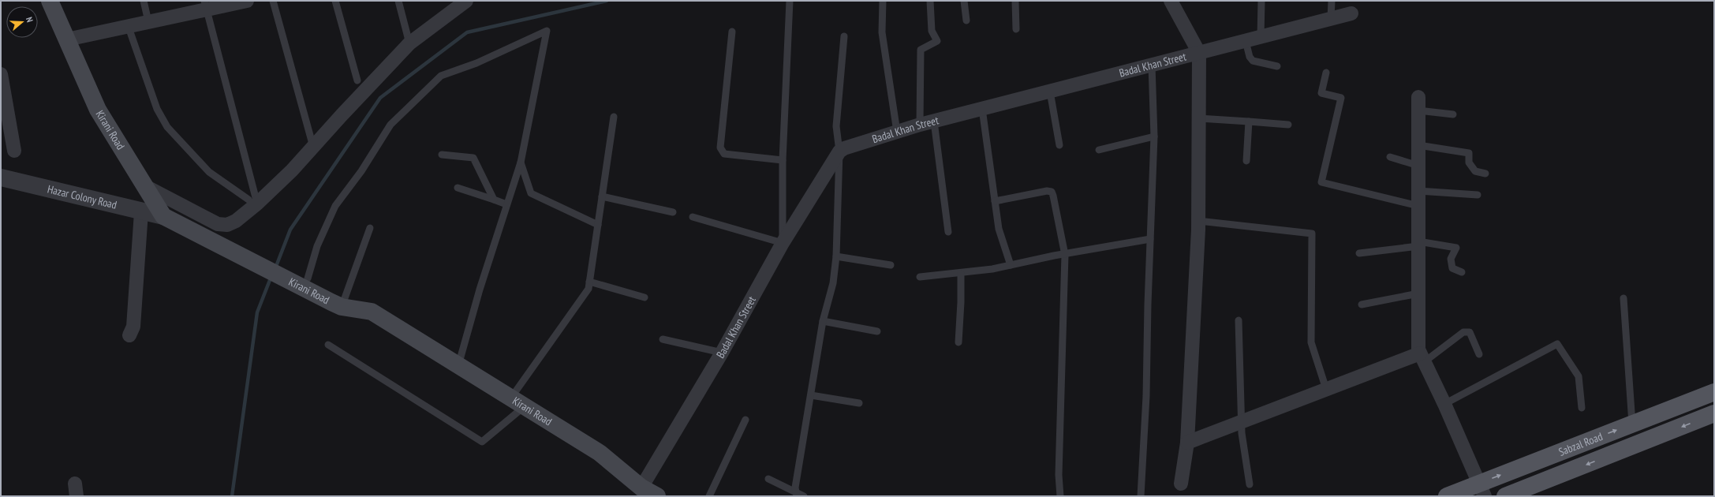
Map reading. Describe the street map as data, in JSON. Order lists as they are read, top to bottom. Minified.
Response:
{"streets":{"main road":["Kirani Road","Sabzal Road"],"street":["Badal Khan Street","Hazar Colony Road"]},"crossings":[["Badal Khan Street","Kirani Road"],["Kirani Road","Hazar Colony Road"]],"north":"right"}
